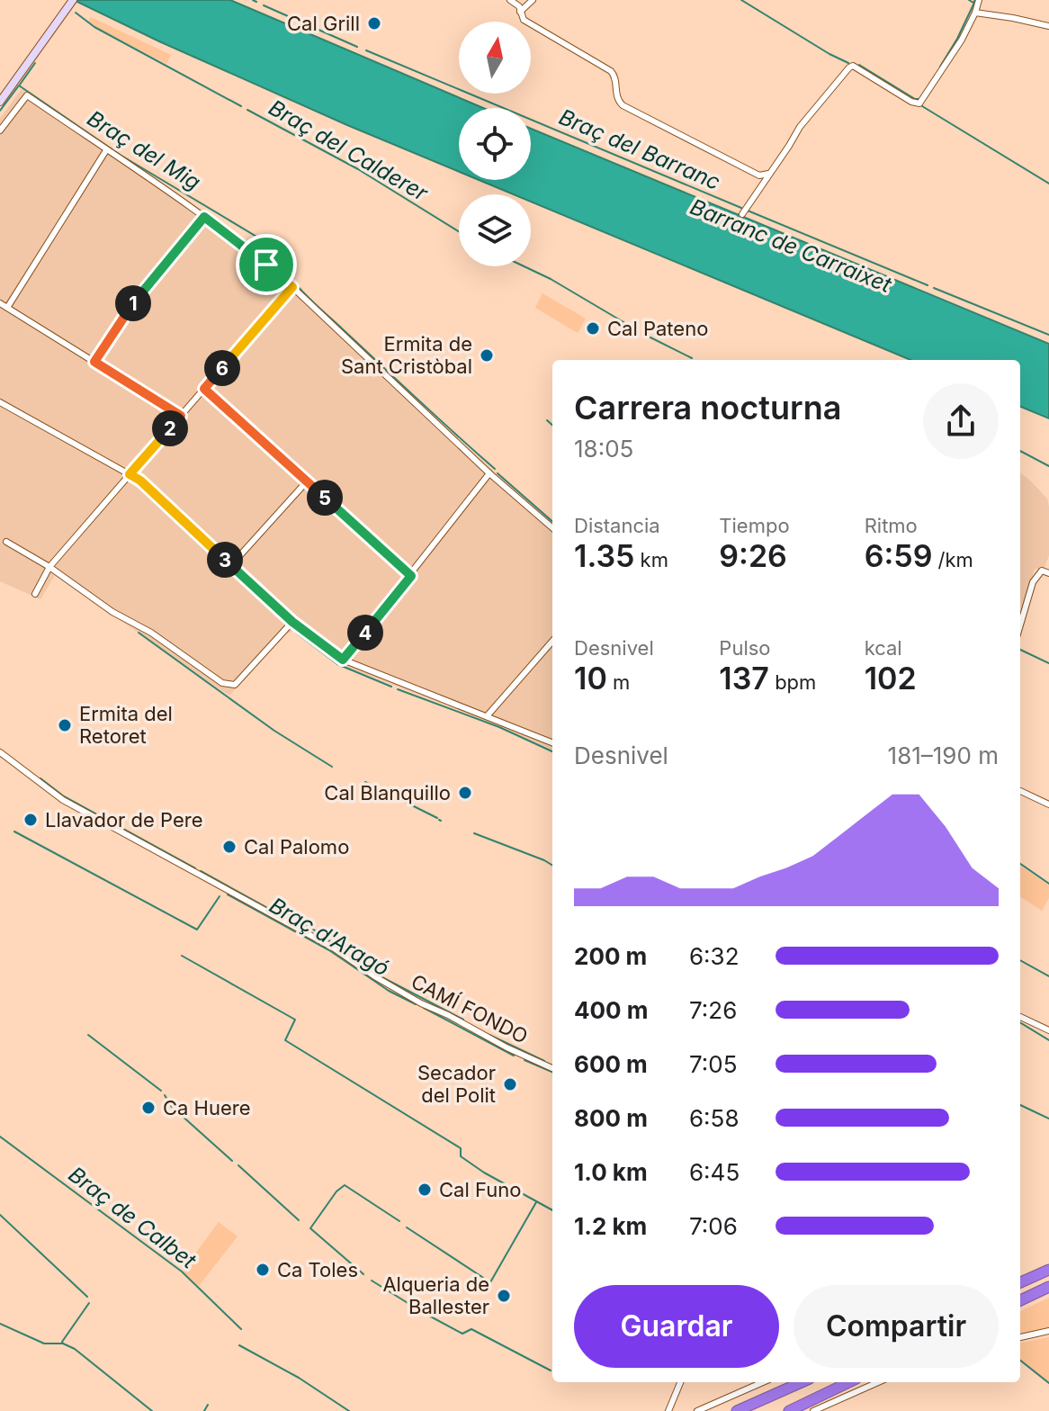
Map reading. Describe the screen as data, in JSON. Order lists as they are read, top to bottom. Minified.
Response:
{"streets":{"street":["CAMÍ FONDO"]},"water":["Braç del Barranc","Braç del Mig","Braç del Calderer","Barranc de Carraixet","Braç d'Aragó","Braç de Calbet"],"places":["Cal Grill","Cal Pateno","Ermita de Sant Cristòbal","Ermita del Retoret","Cal Blanquillo","Llavador de Pere","Cal Palomo","Secador del Polit","Ca Huere","Cal Funo","Ca Toles","Alqueria de Ballester"],"north":"top","page":{"pins":["1","6","2","5","3","4"],"heading":["Carrera nocturna","18:05"],"stats":[["Distancia","1.35 km"],["Tiempo","9:26"],["Ritmo","6:59 /km"],["Desnivel","10 m"],["Pulso","137 bpm"],["kcal","102"]],"chart":["Desnivel","181–190 m"],"list":[{"name":"200 m","note":"6:32"},{"name":"400 m","note":"7:26"},{"name":"600 m","note":"7:05"},{"name":"800 m","note":"6:58"},{"name":"1.0 km","note":"6:45"},{"name":"1.2 km","note":"7:06"}],"buttons":["Guardar","Compartir"]}}
